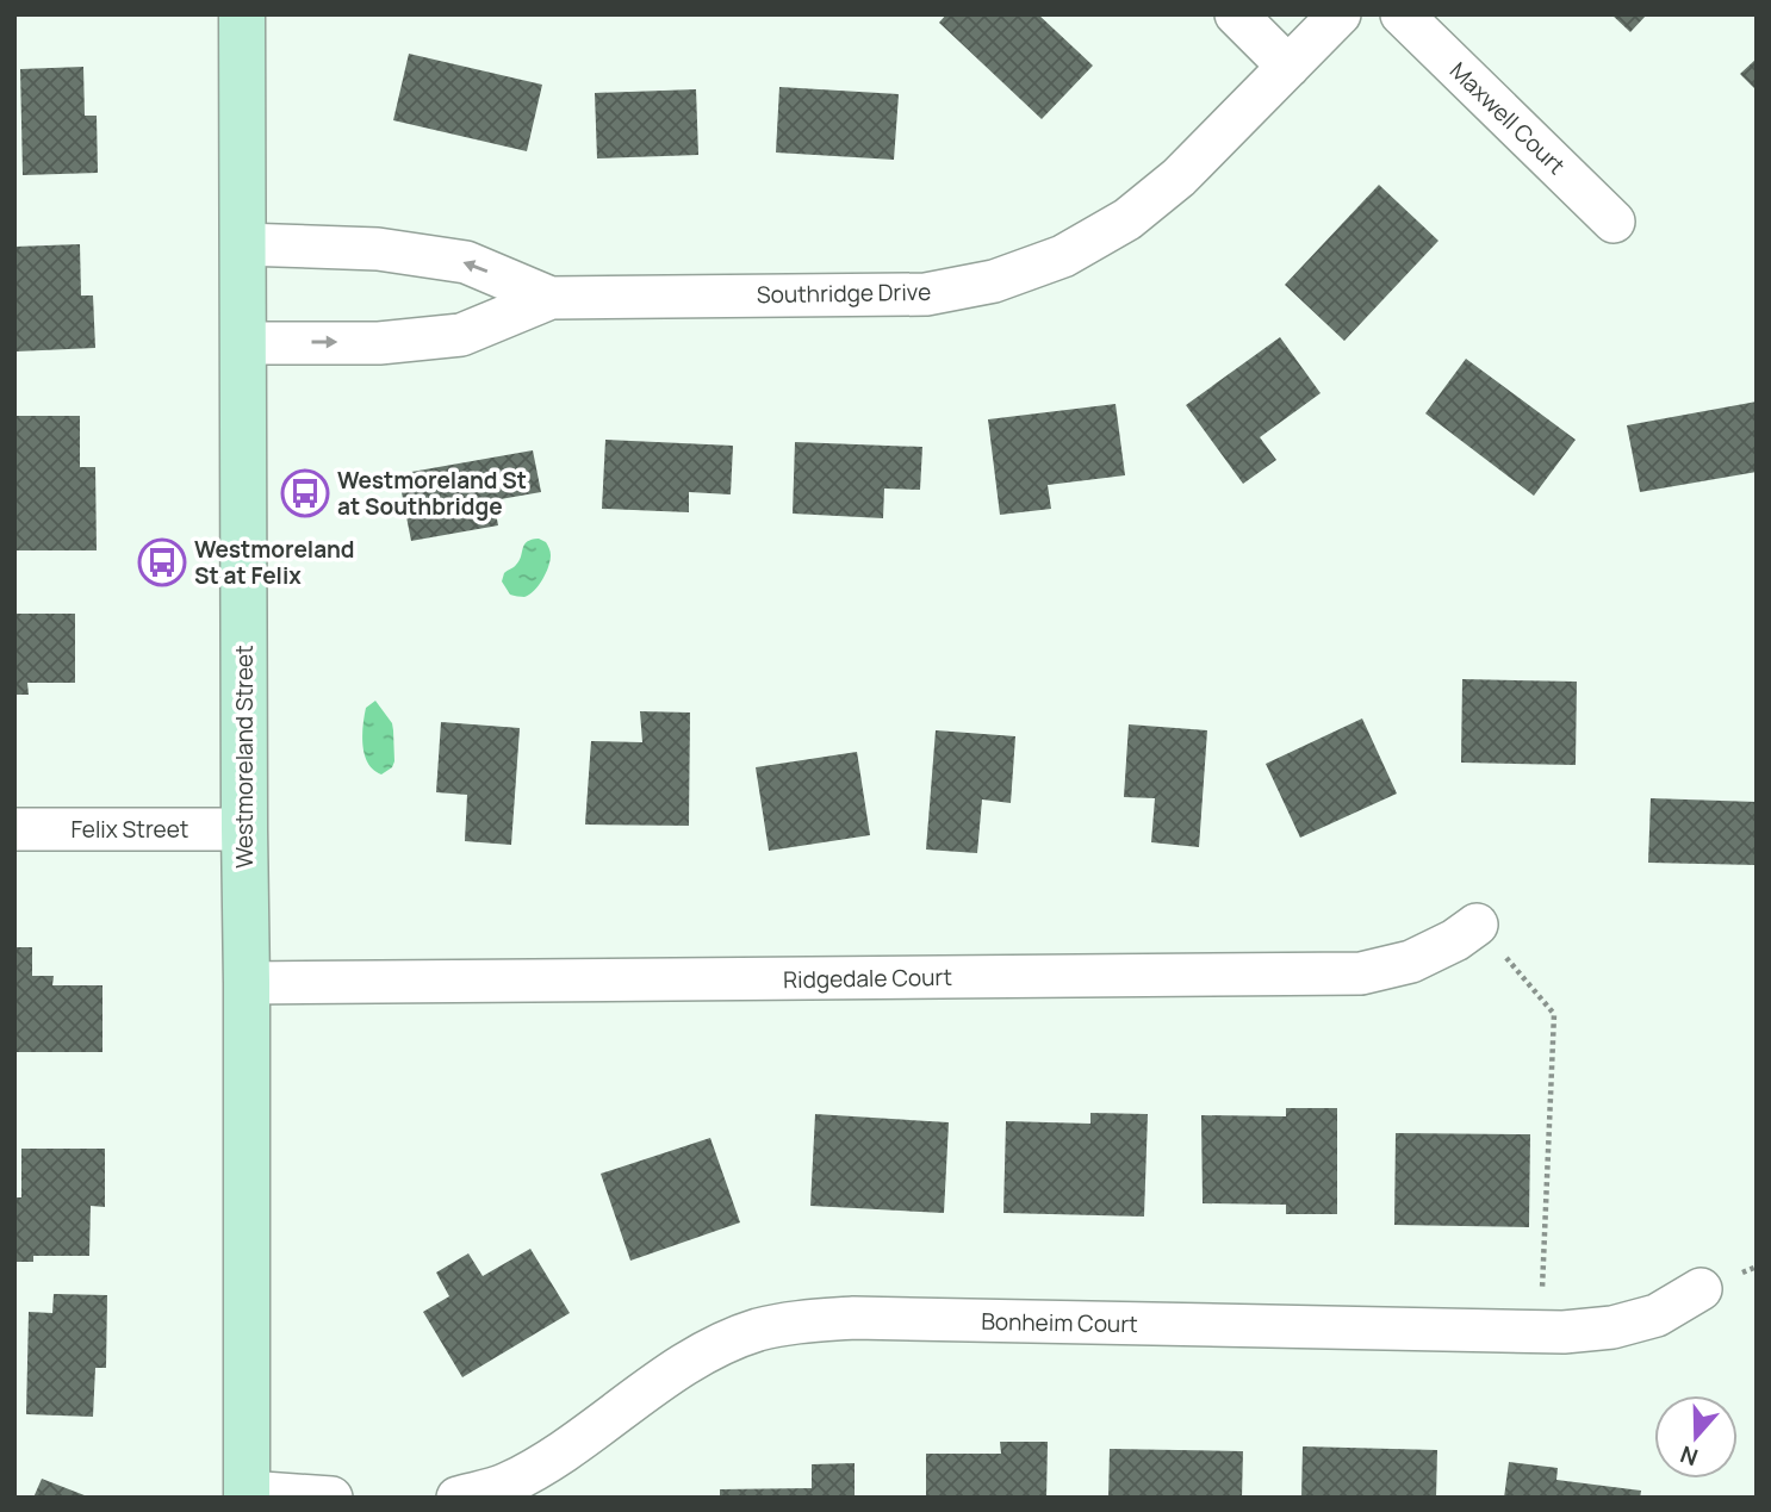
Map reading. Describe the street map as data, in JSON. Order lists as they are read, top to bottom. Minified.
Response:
{"streets":{"main road":["Westmoreland Street"],"street":["Maxwell Court","Southridge Drive","Felix Street","Ridgedale Court","Bonheim Court"]},"crossings":[["Southridge Drive","Westmoreland Street"],["Westmoreland Street","Felix Street"],["Westmoreland Street","Ridgedale Court"]],"places":{"bus stop":["Westmoreland St at Southbridge","Westmoreland St at Felix"]},"north":"bottom"}
